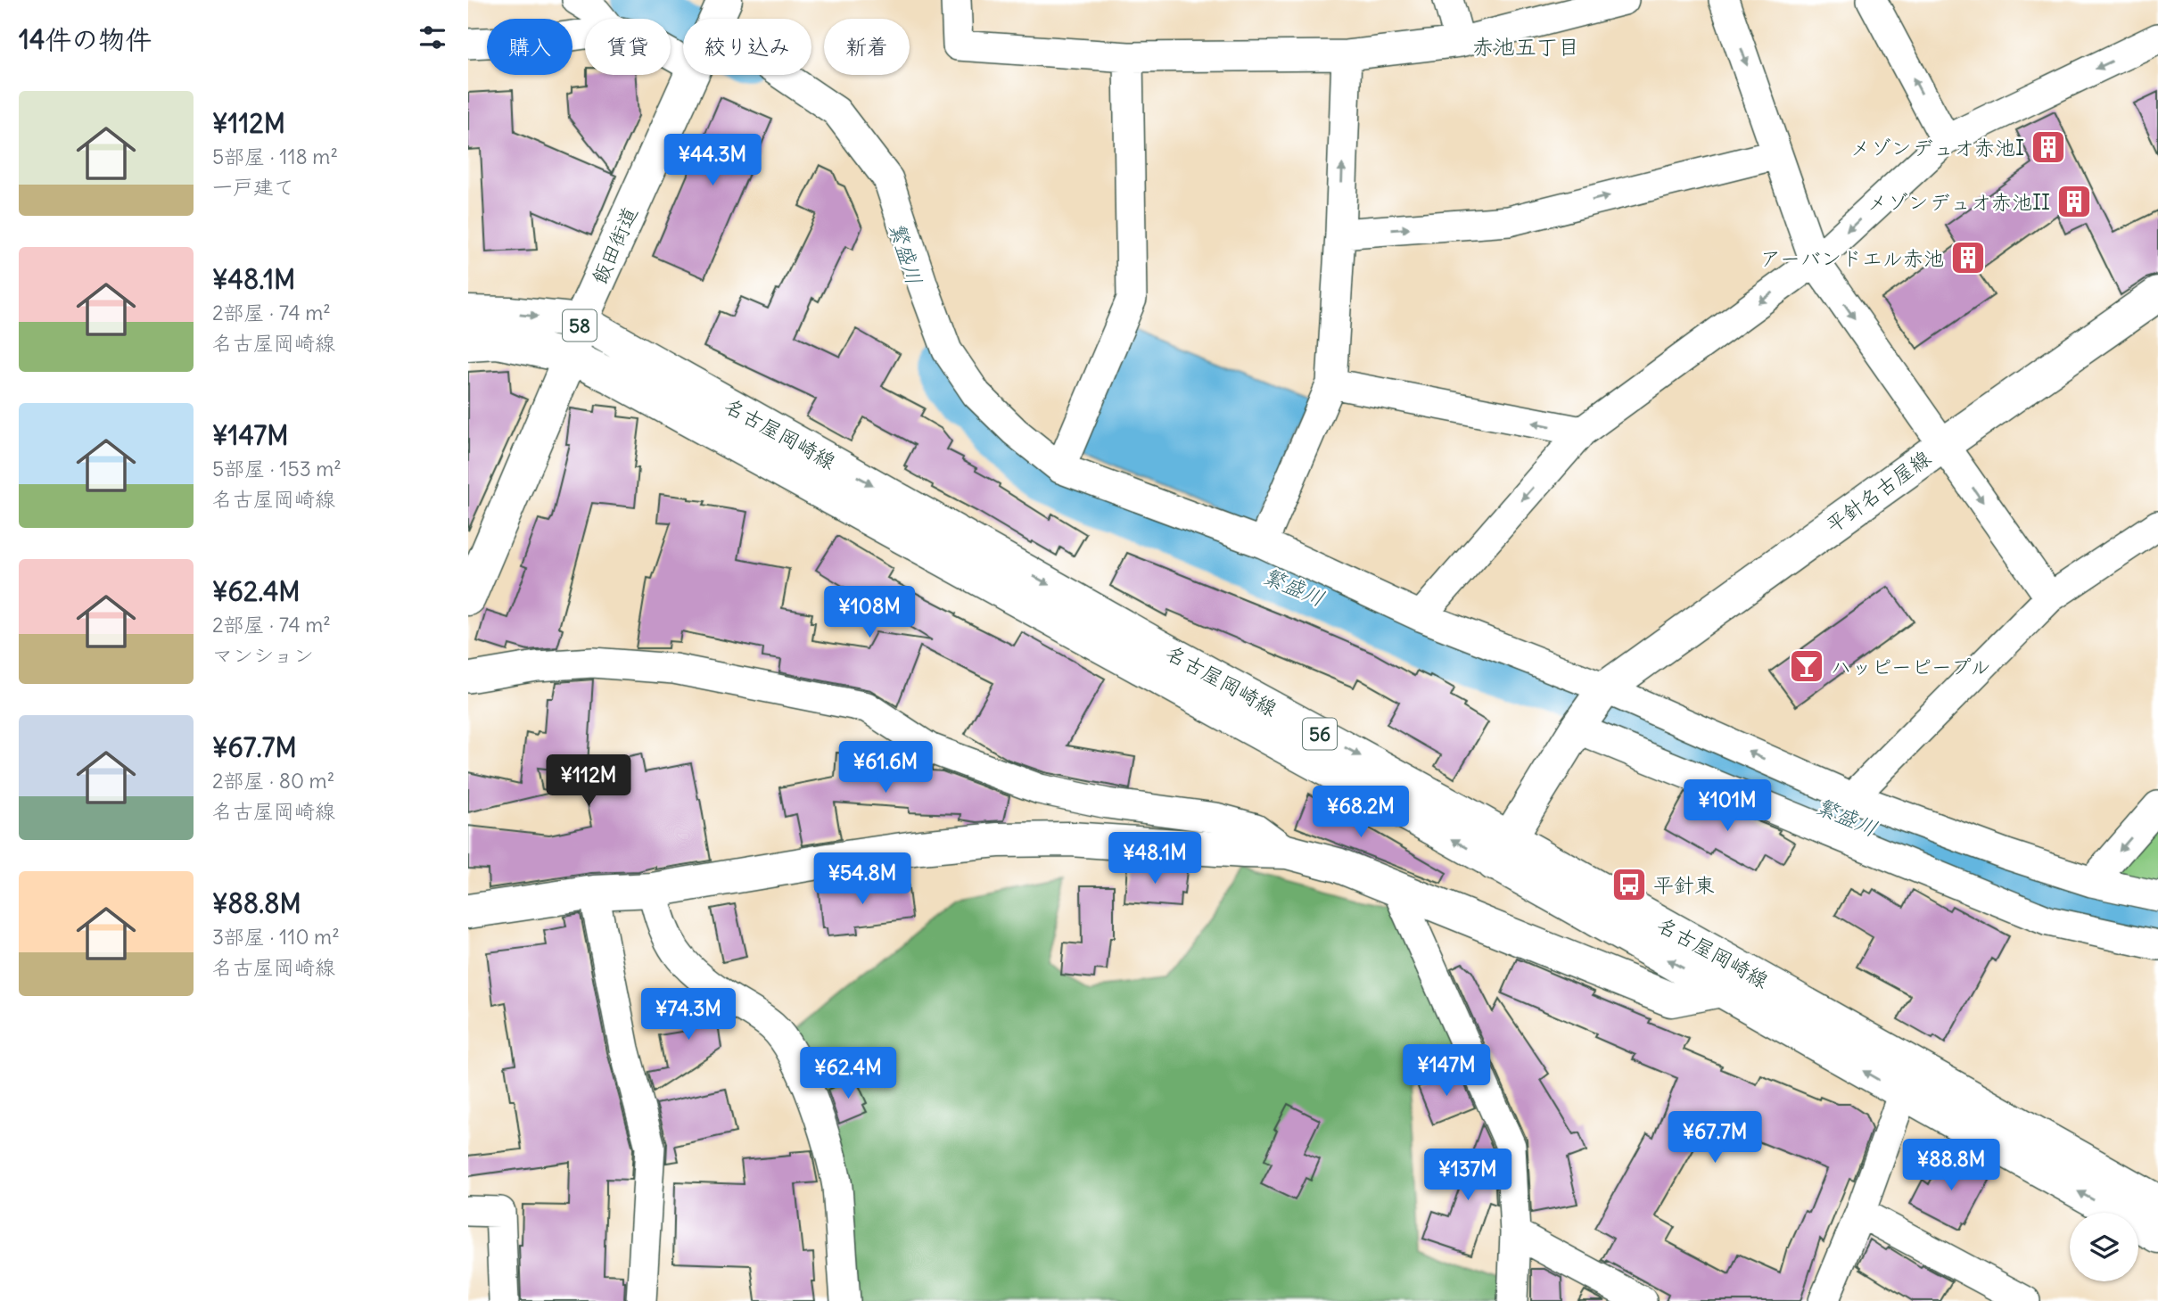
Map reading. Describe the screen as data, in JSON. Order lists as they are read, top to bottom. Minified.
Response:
{"streets":{"main road":["飯田街道","58","名古屋岡崎線","平針名古屋線","56"]},"crossings":[["飯田街道","名古屋岡崎線"]],"districts":["赤池五丁目"],"water":["繁盛川"],"places":{"building":["メゾンデュオ赤池I","メゾンデュオ赤池II","アーバンドエル赤池"],"bar":["ハッピーピープル"],"bus stop":["平針東"]},"page":{"heading":"14件の物件","chip":["購入","賃貸","絞り込み","新着"],"list":[{"name":"¥112M","note":"5部屋 · 118 m² · 一戸建て"},{"name":"¥48.1M","note":"2部屋 · 74 m² · 名古屋岡崎線"},{"name":"¥147M","note":"5部屋 · 153 m² · 名古屋岡崎線"},{"name":"¥62.4M","note":"2部屋 · 74 m² · マンション"},{"name":"¥67.7M","note":"2部屋 · 80 m² · 名古屋岡崎線"},{"name":"¥88.8M","note":"3部屋 · 110 m² · 名古屋岡崎線"}],"price":["¥44.3M","¥108M","¥61.6M","¥112M","¥101M","¥68.2M","¥48.1M","¥54.8M","¥74.3M","¥147M","¥62.4M","¥67.7M","¥88.8M","¥137M"]}}
